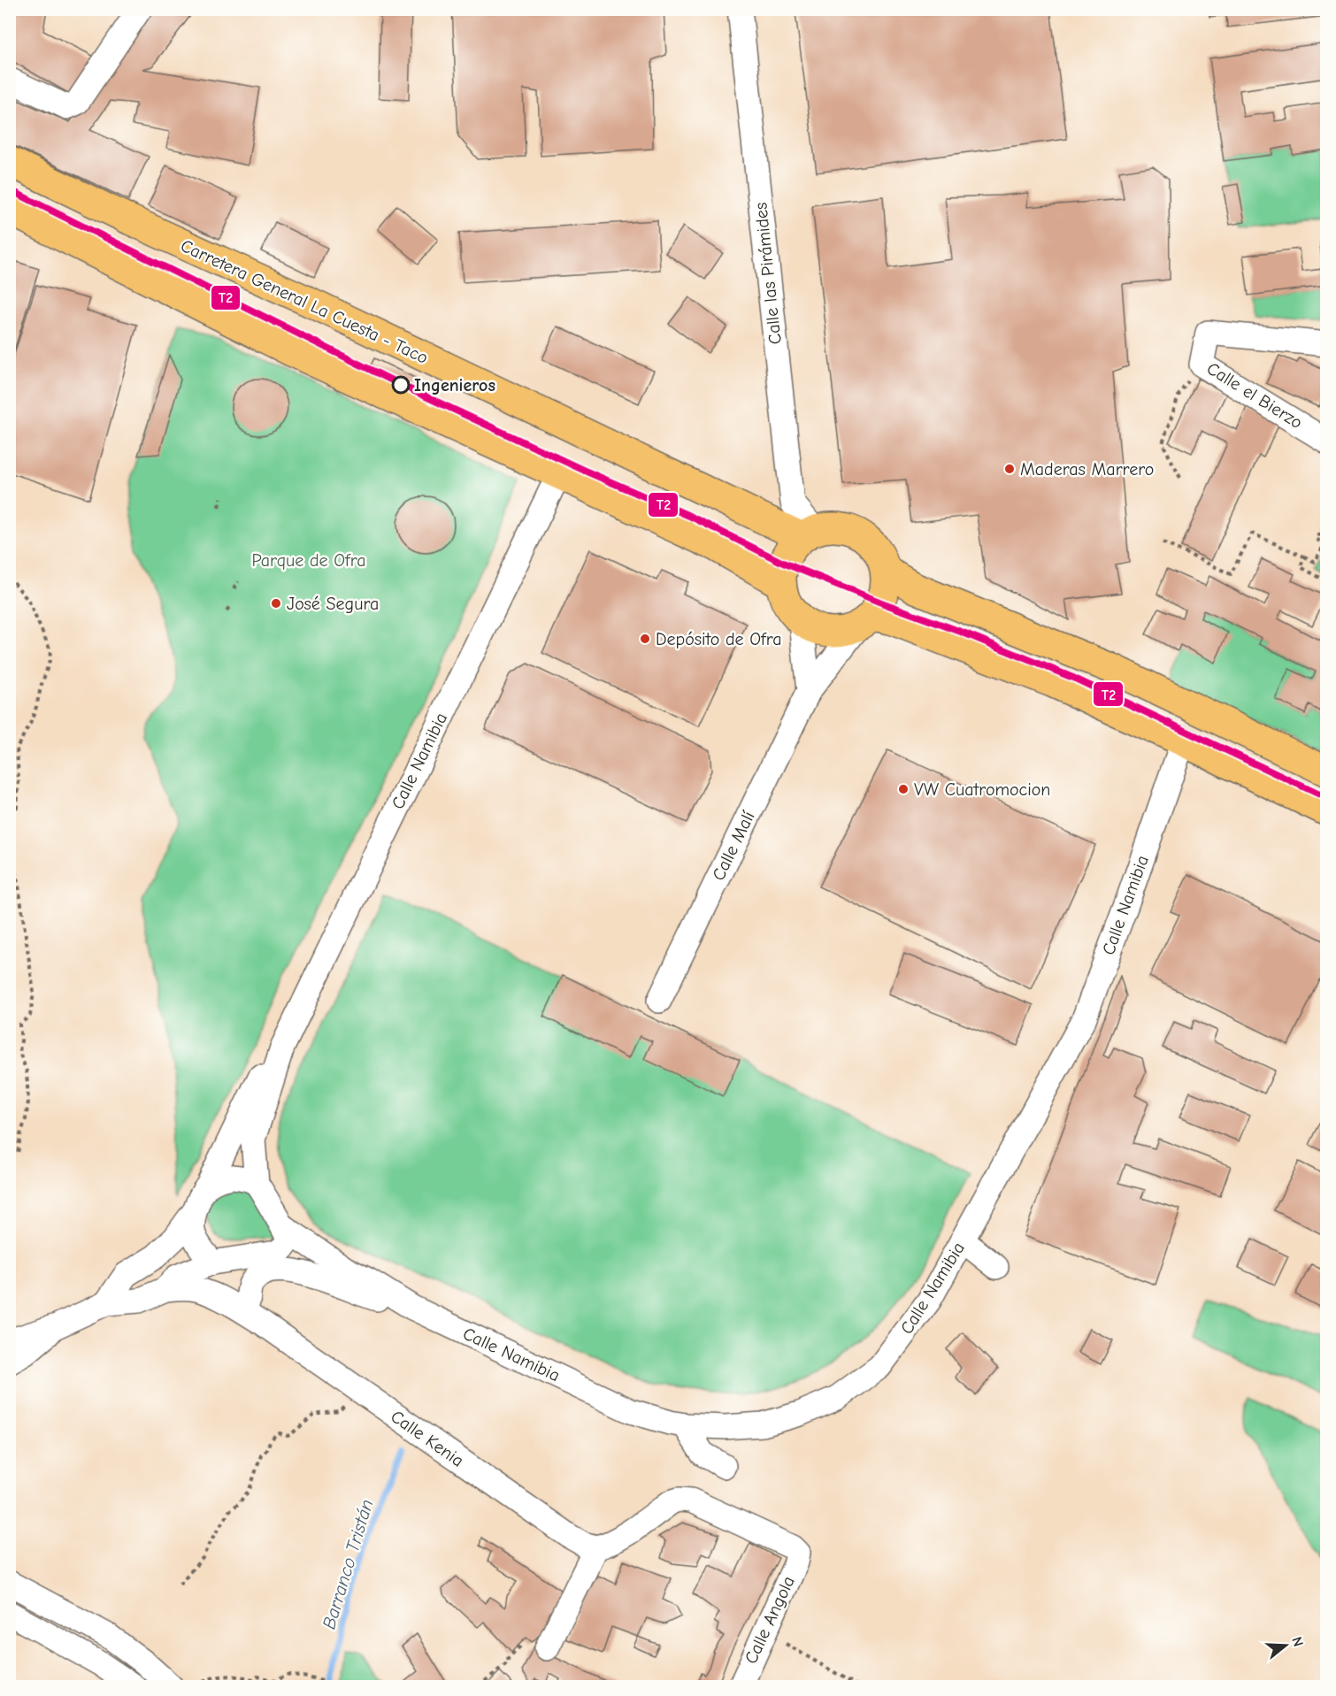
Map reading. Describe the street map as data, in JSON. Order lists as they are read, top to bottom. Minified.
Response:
{"streets":{"main road":["Carretera General La Cuesta - Taco"],"street":["Calle las Pirámides","Calle el Bierzo","Calle Namibia","Calle Malí","Calle Kenia","Calle Angola"]},"crossings":[["Calle las Pirámides","Carretera General La Cuesta - Taco"],["Calle las Pirámides","Calle Malí"],["Carretera General La Cuesta - Taco","Calle Malí"],["Calle Namibia","Calle Kenia"],["Calle Kenia","Calle Angola"]],"water":["Barranco Tristán"],"parks":["Parque de Ofra"],"places":["Ingenieros","Maderas Marrero","José Segura","Depósito de Ofra","VW Cuatromocion"],"lines":["transit line T2"],"north":"right"}
